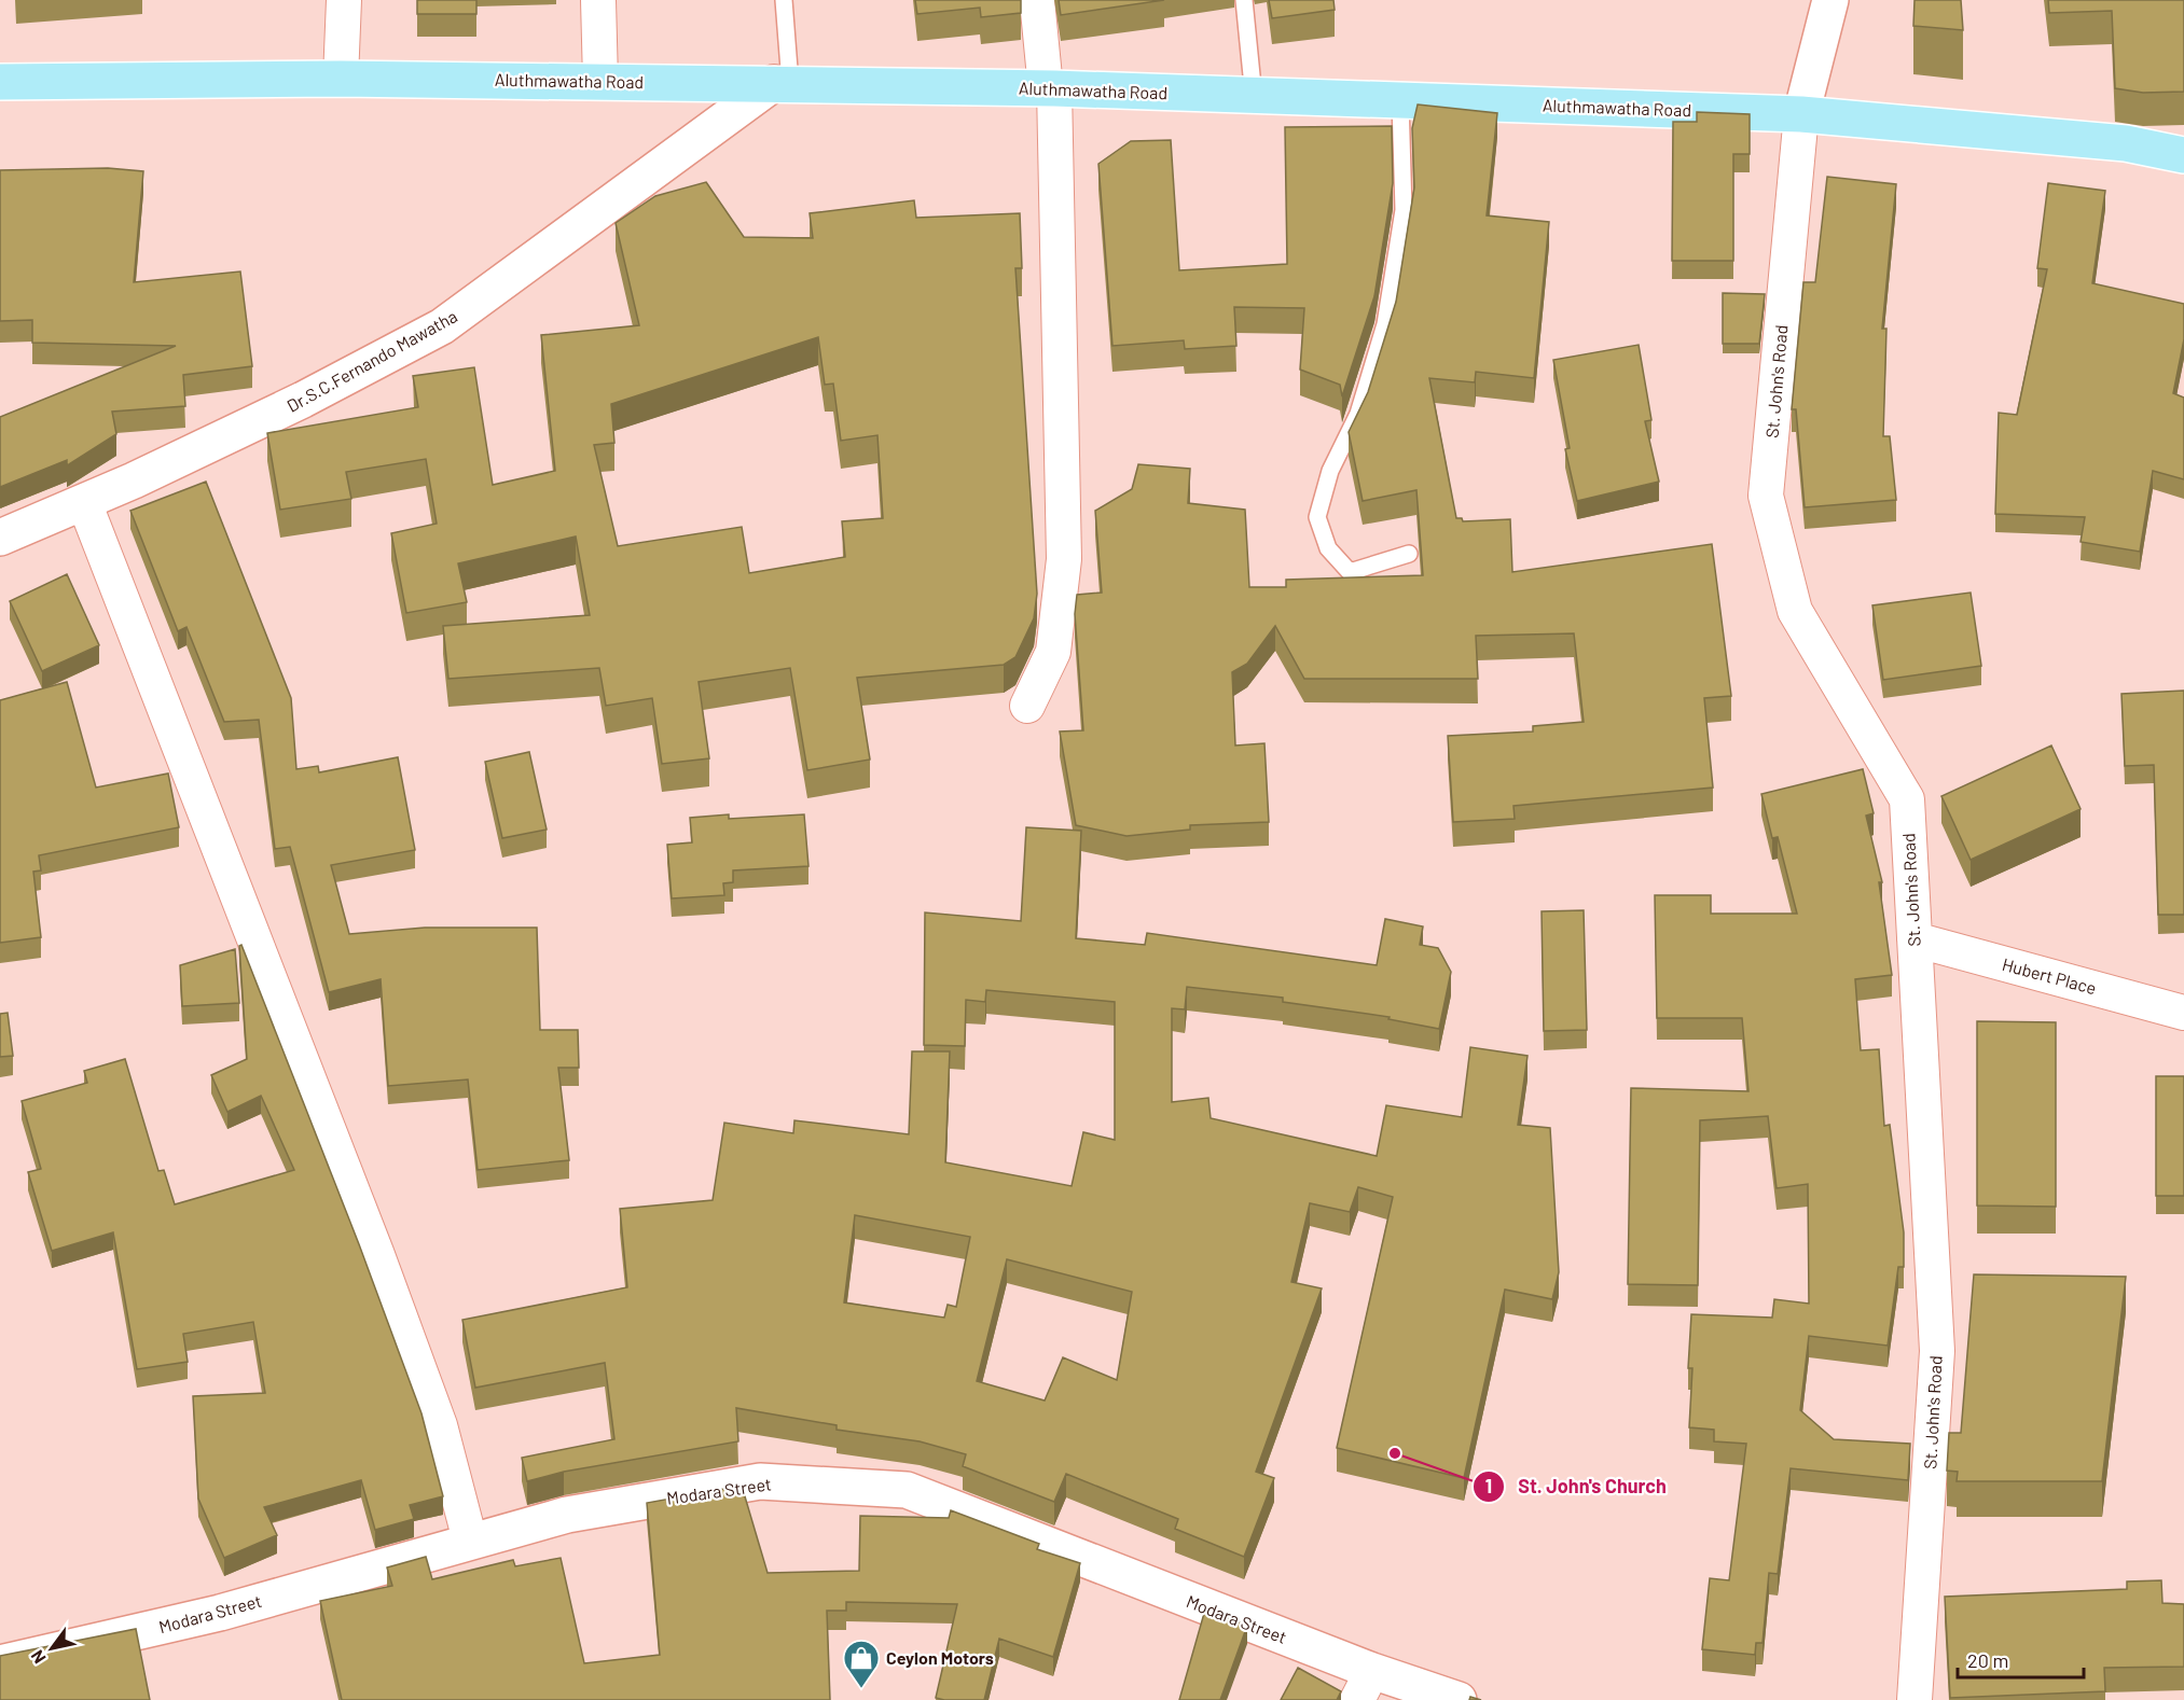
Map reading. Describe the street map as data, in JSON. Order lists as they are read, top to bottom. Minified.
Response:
{"streets":{"main road":["Aluthmawatha Road"],"street":["Dr.S.C.Fernando Mawatha","St. John's Road","Hubert Place","Modara Street"]},"crossings":[["Aluthmawatha Road","Dr.S.C.Fernando Mawatha"],["Aluthmawatha Road","St. John's Road"],["St. John's Road","Hubert Place"]],"places":{"other":["St. John's Church"],"shop":["Ceylon Motors"]},"scale_bar":"20 m","north":"bottom left"}
